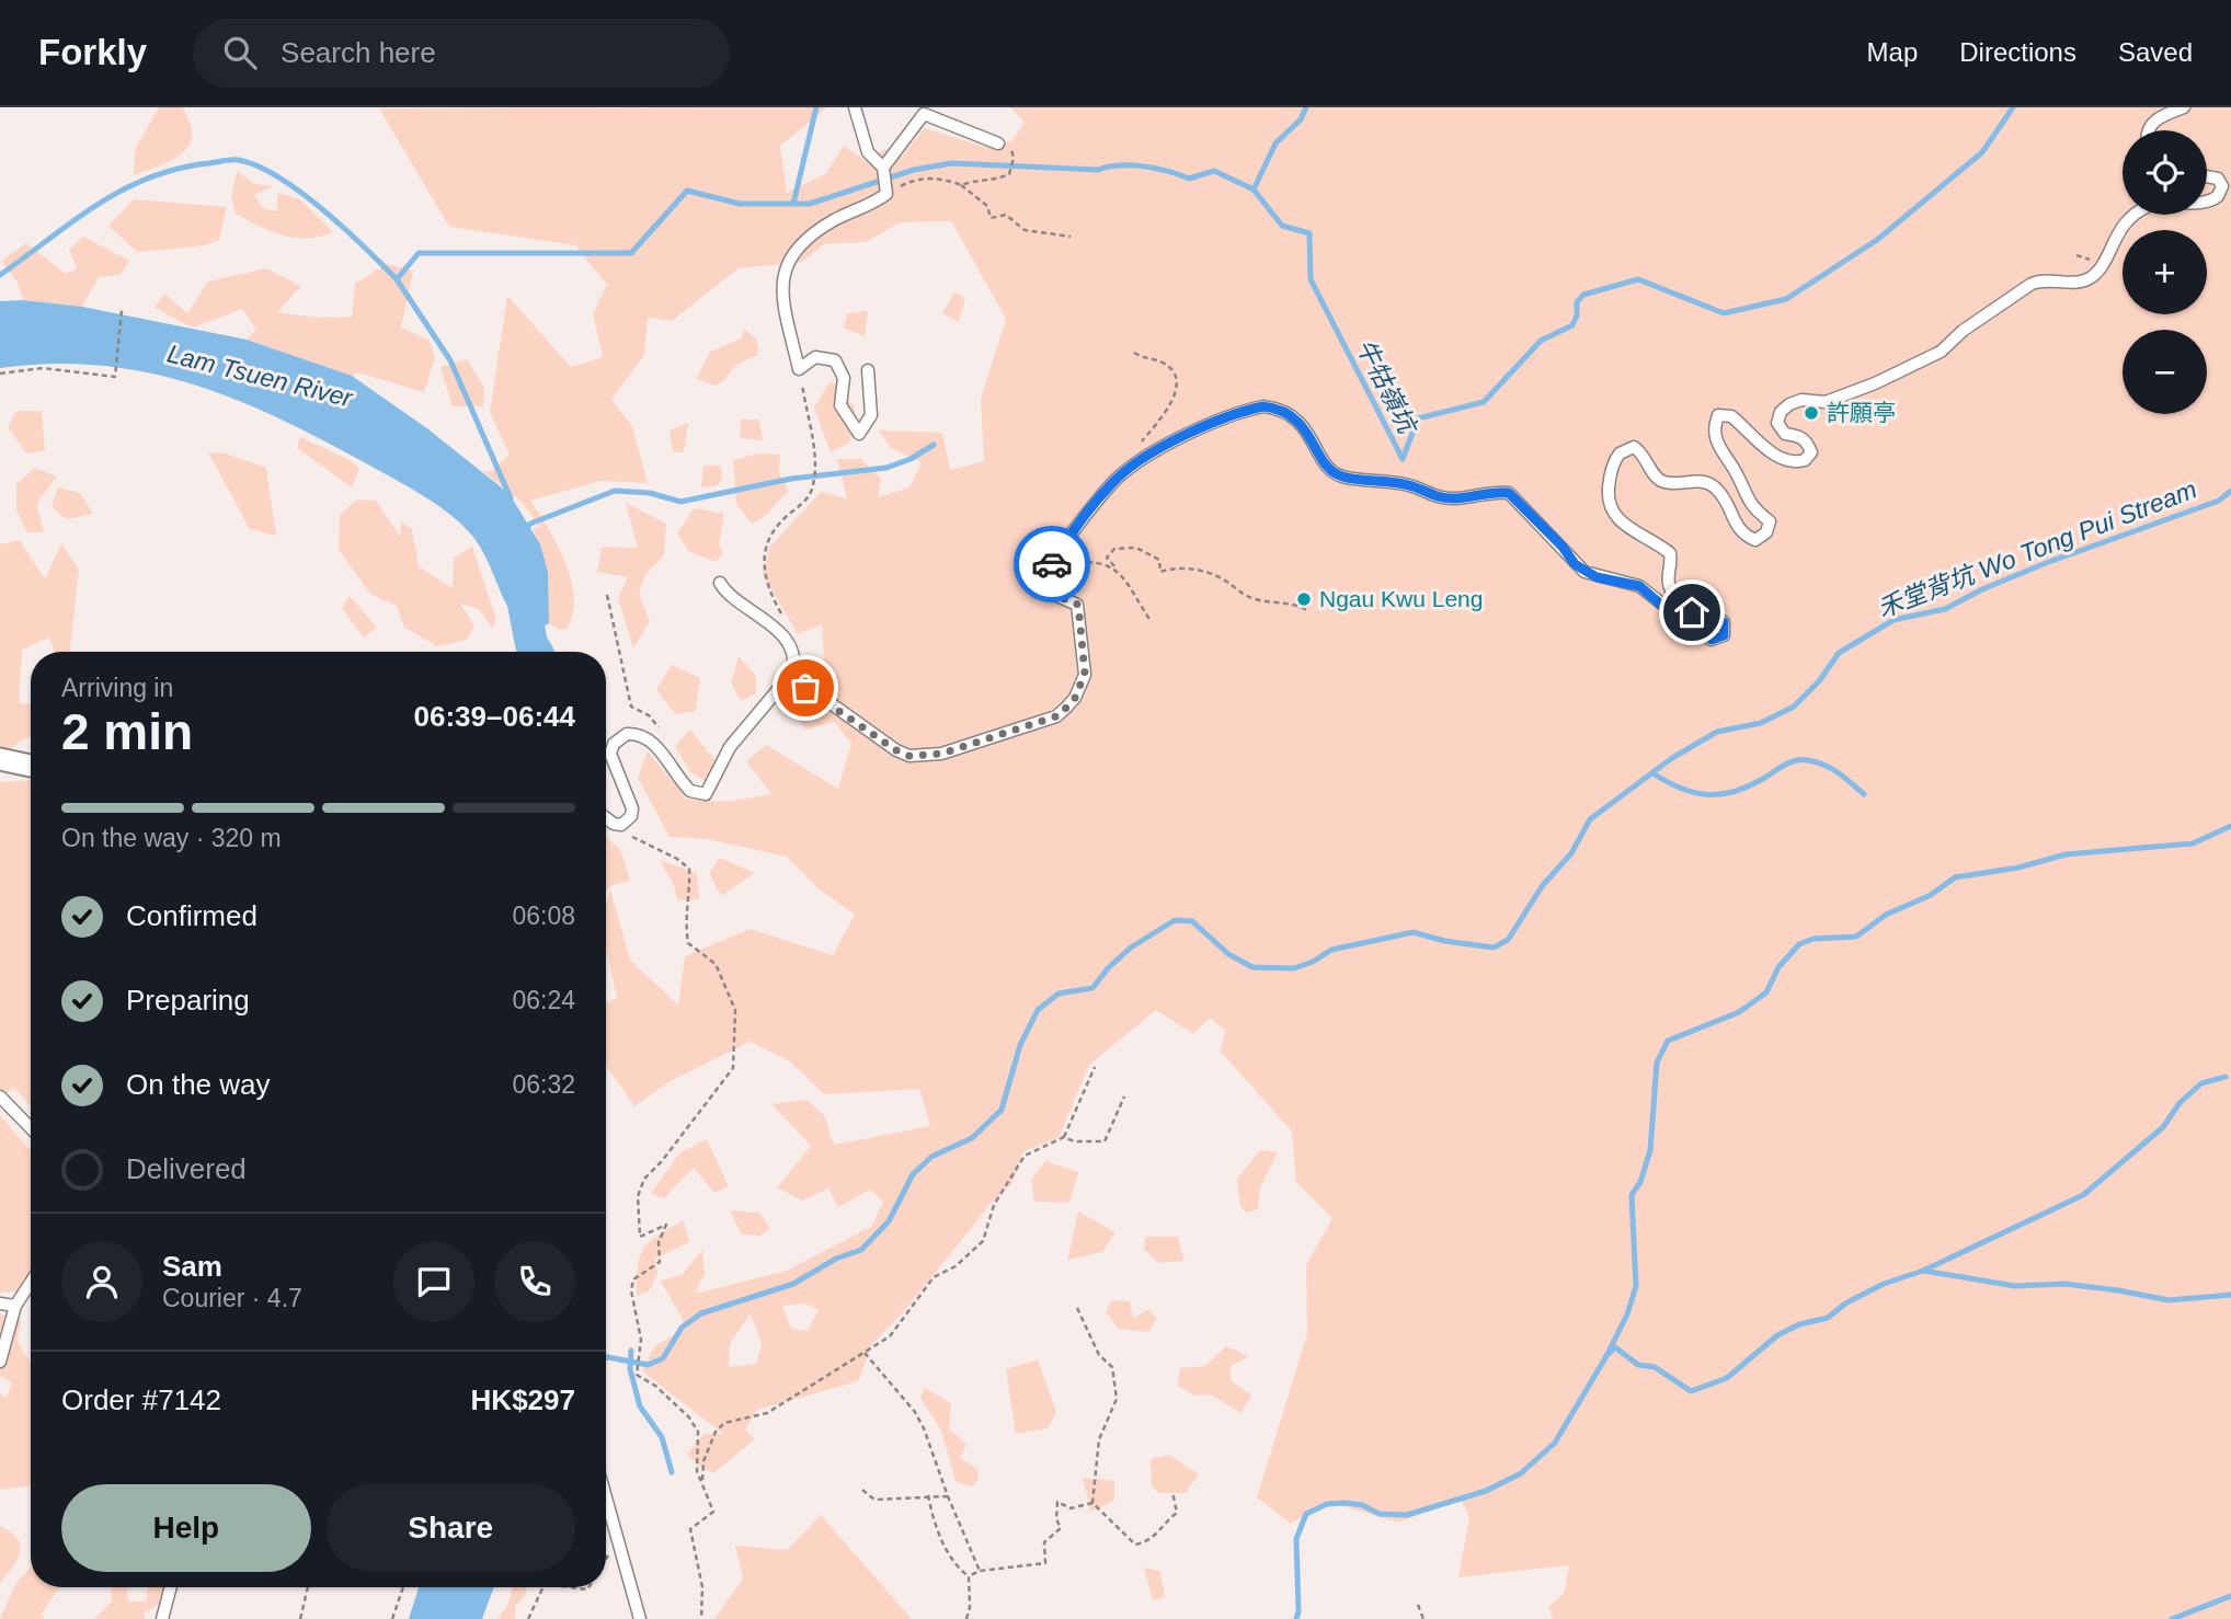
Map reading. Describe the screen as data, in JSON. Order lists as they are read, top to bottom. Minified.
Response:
{"water":["Lam Tsuen River","牛牯嶺坑","禾堂背坑 Wo Tong Pui Stream"],"places":["許願亭","Ngau Kwu Leng"],"page":{"header":"Forkly","search":"Search here","nav":["Map","Directions","Saved"],"map_buttons":["+","−"],"heading":["2 min","Arriving in","06:39–06:44"],"panel":["Sam","Courier · 4.7","Order #7142","HK$297"],"bar":"On the way · 320 m","list":[["Confirmed","06:08"],["Preparing","06:24"],["On the way","06:32"],"Delivered"],"buttons":["Help","Share"]}}
